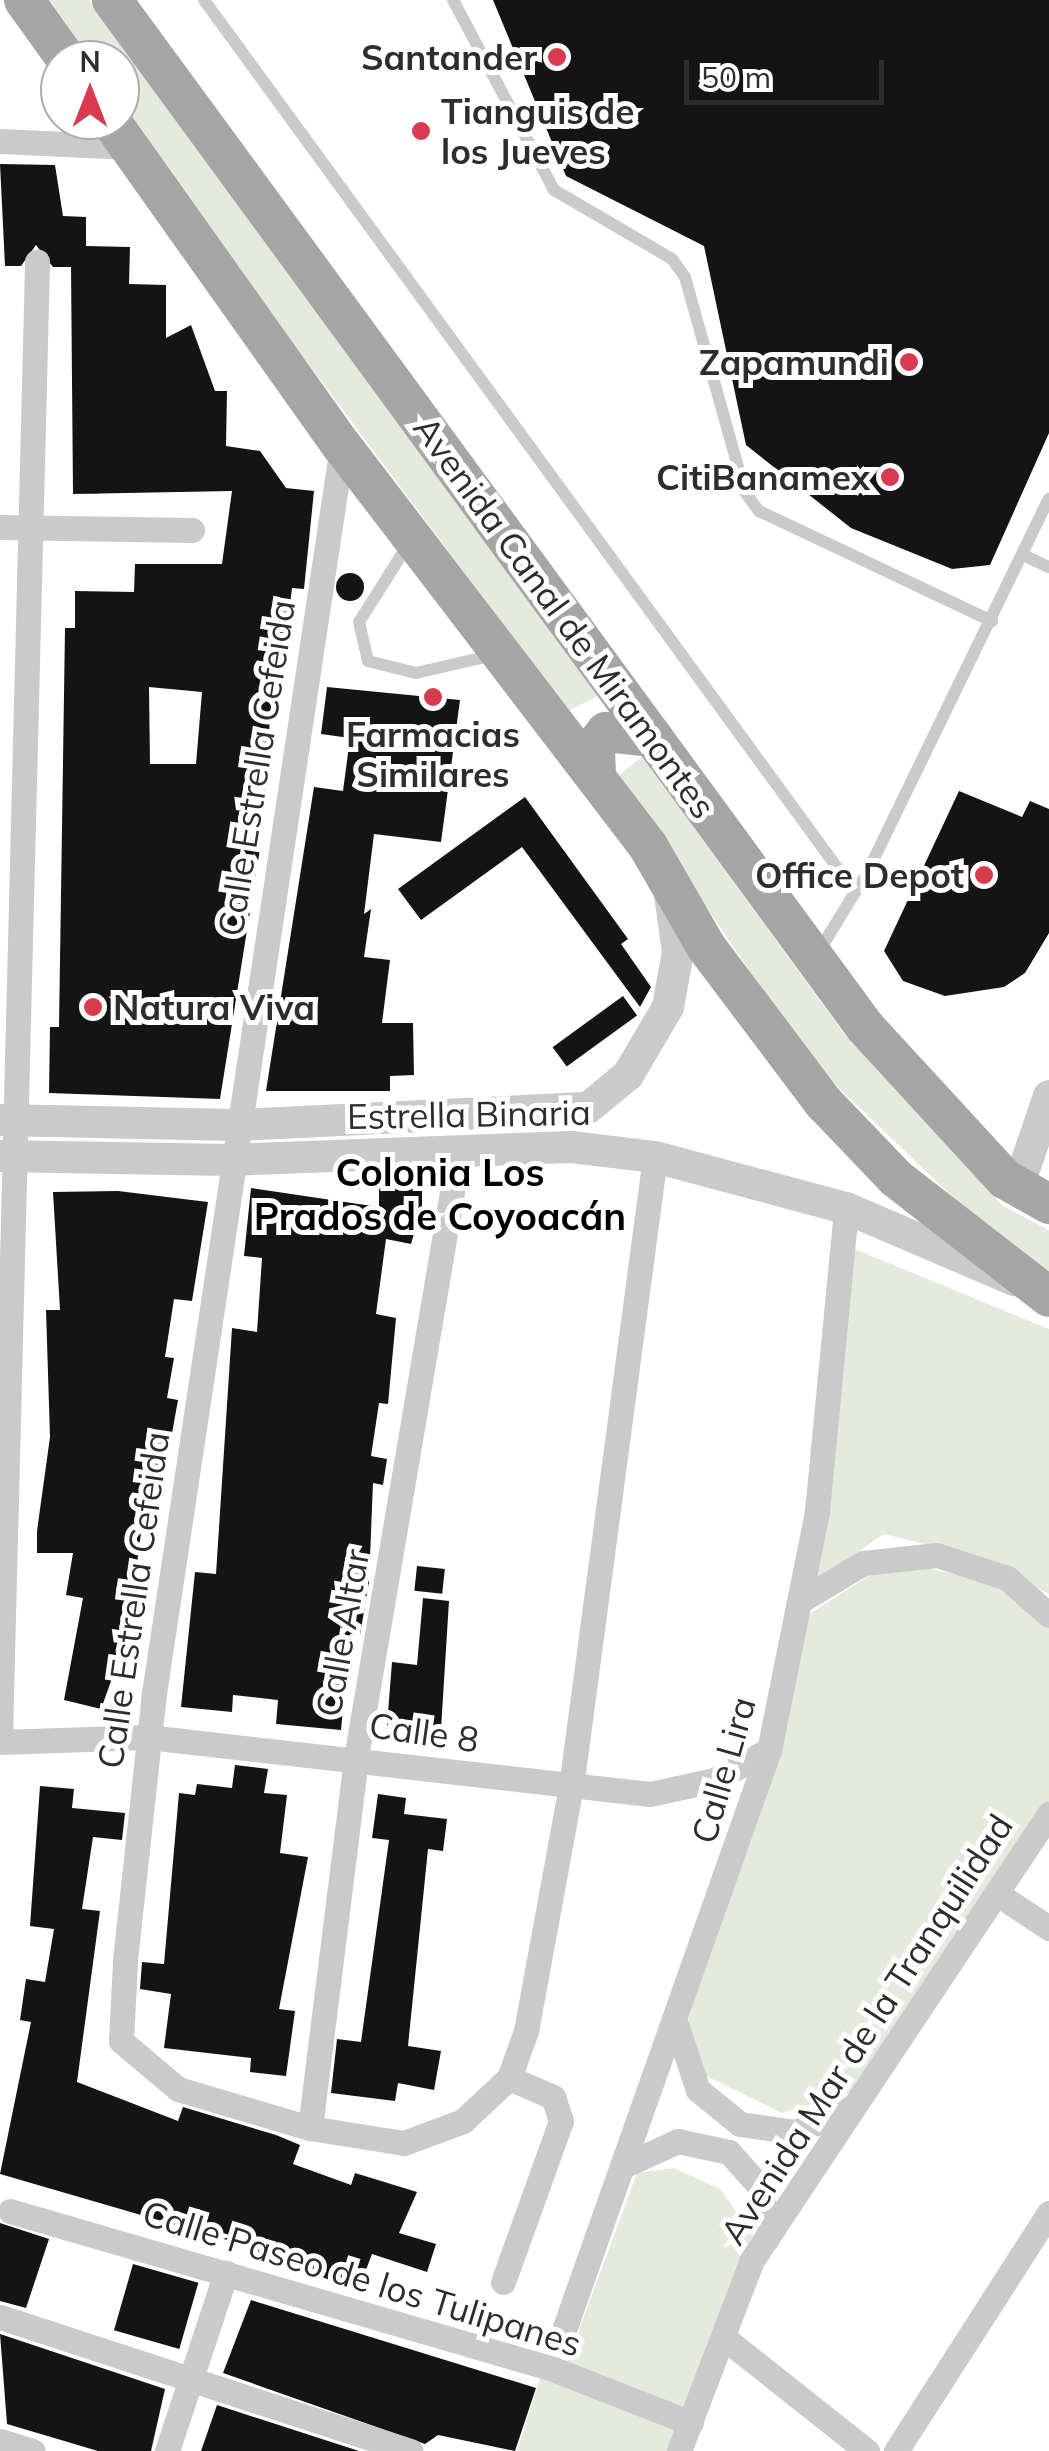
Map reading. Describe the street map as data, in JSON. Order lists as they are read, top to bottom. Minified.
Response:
{"streets":{"main road":["Avenida Canal de Miramontes"],"street":["Calle Estrella Cefeida","Estrella Binaria","Calle Altar","Calle 8","Calle Lira","Avenida Mar de la Tranquilidad","Calle Paseo de los Tulipanes"]},"crossings":[["Avenida Canal de Miramontes","Calle Estrella Cefeida"],["Avenida Canal de Miramontes","Estrella Binaria"],["Calle Estrella Cefeida","Estrella Binaria"],["Calle Estrella Cefeida","Calle Altar"],["Calle Estrella Cefeida","Calle 8"],["Estrella Binaria","Calle Altar"],["Estrella Binaria","Calle Lira"],["Calle Altar","Calle 8"],["Calle 8","Calle Lira"],["Avenida Mar de la Tranquilidad","Calle Paseo de los Tulipanes"]],"districts":["Colonia Los Prados de Coyoacán"],"places":["Santander","Tianguis de los Jueves","Zapamundi","CitiBanamex","Farmacias Similares","Office Depot","Natura Viva"],"scale_bar":"50 m","north":"top"}
